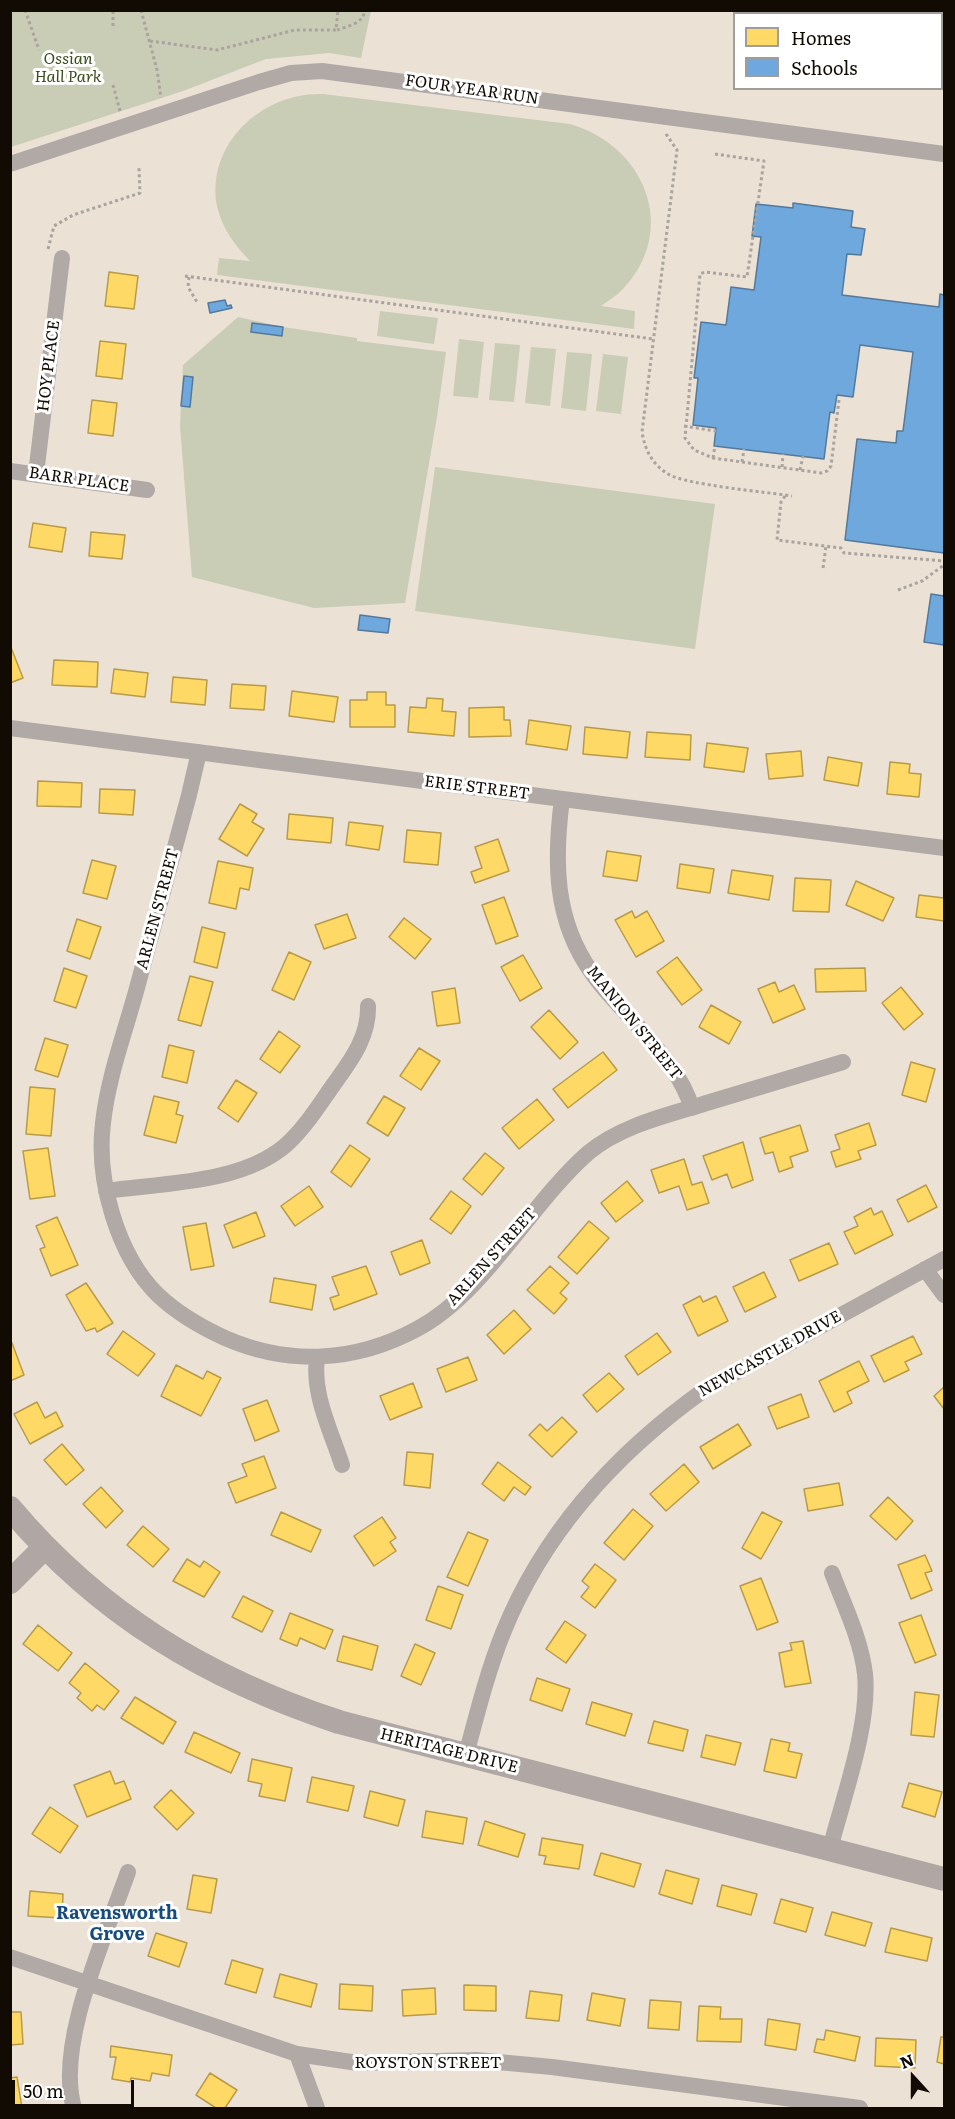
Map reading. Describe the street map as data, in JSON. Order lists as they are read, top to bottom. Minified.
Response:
{"streets":{"street":["FOUR YEAR RUN","HOY PLACE","BARR PLACE","ERIE STREET","ARLEN STREET","MANION STREET","NEWCASTLE DRIVE","HERITAGE DRIVE","ROYSTON STREET"]},"crossings":[["HOY PLACE","BARR PLACE"],["ERIE STREET","ARLEN STREET"],["ERIE STREET","MANION STREET"],["ARLEN STREET","MANION STREET"],["NEWCASTLE DRIVE","HERITAGE DRIVE"]],"districts":["Ravensworth Grove"],"parks":["Ossian Hall Park"],"legend":["Homes","Schools"],"scale_bar":"50 m","north":"top"}
